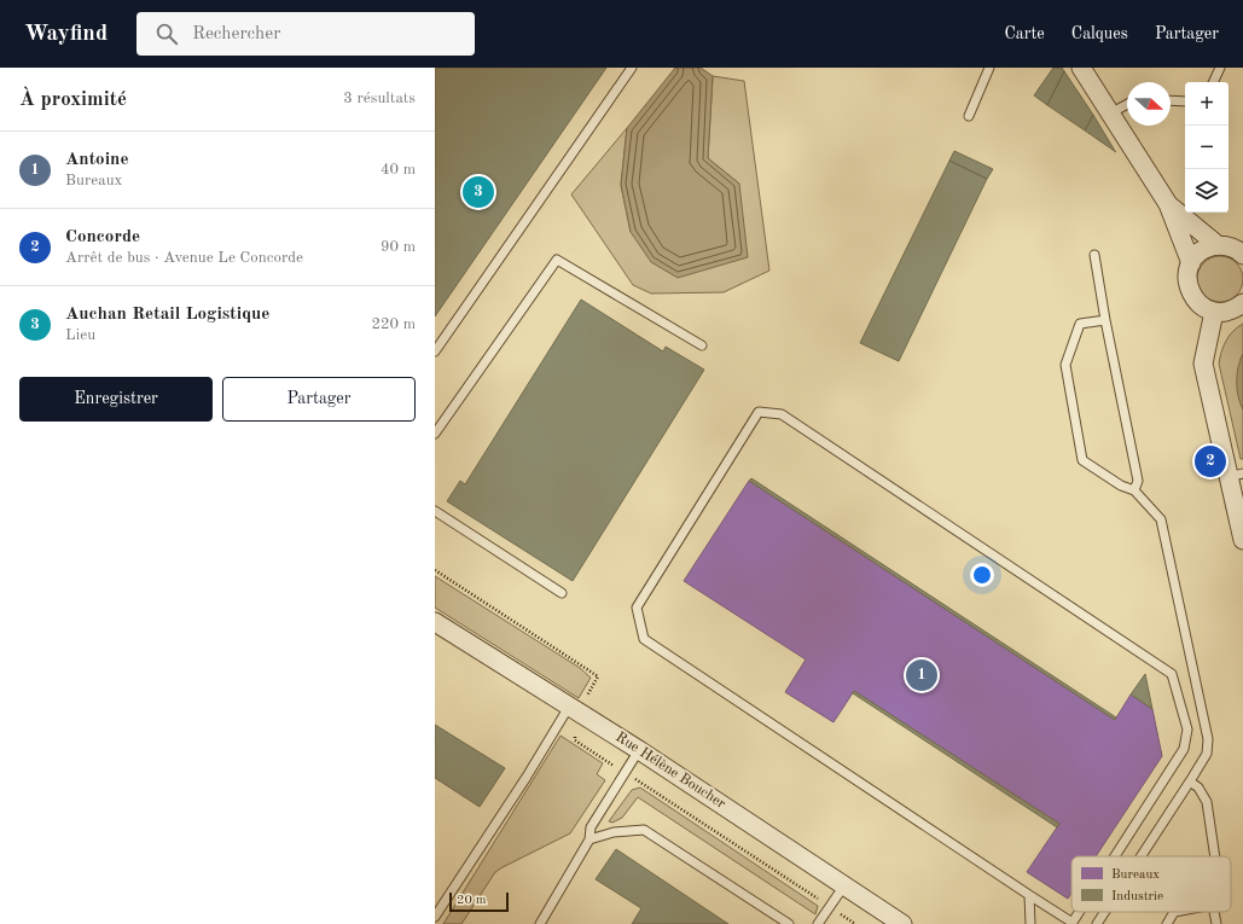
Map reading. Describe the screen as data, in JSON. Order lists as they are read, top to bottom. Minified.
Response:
{"streets":{"street":["Rue Hélène Boucher"]},"legend":["Bureaux","Industrie"],"scale_bar":"20 m","north":"right","page":{"header":"Wayfind","search":"Rechercher","nav":["Carte","Calques","Partager"],"heading":["À proximité","3 résultats"],"map_buttons":["+","−"],"list":[{"mark":"1","name":"Antoine","note":"Bureaux","value":"40 m"},{"mark":"2","name":"Concorde","note":"Arrêt de bus · Avenue Le Concorde","value":"90 m"},{"mark":"3","name":"Auchan Retail Logistique","note":"Lieu","value":"220 m"}],"pins":["3","2","1"],"buttons":["Enregistrer","Partager"],"scale":"20 m"}}
